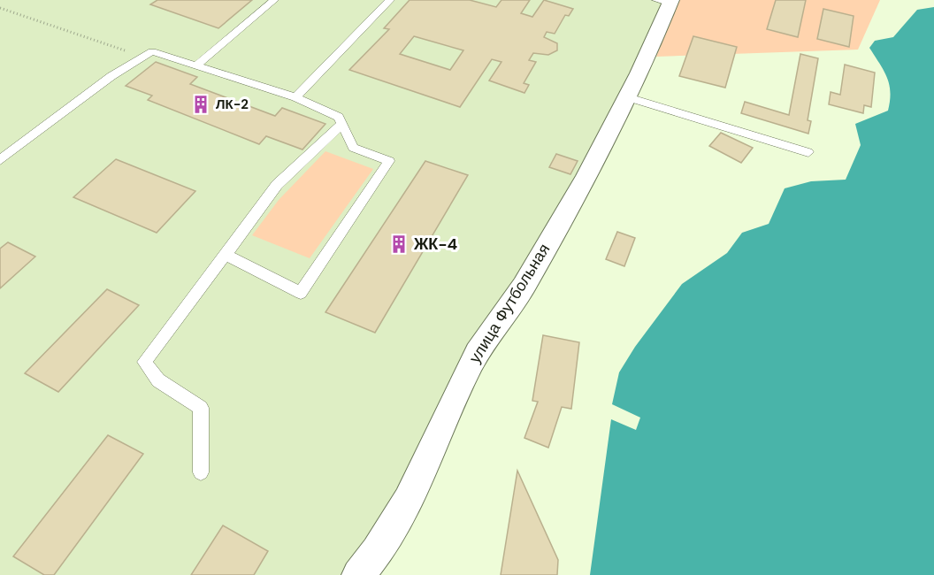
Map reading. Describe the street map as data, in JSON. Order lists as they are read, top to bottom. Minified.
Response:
{"streets":{"street":["улица Футбольная"]},"places":{"building":["ЛК-2","ЖК-4"]}}
